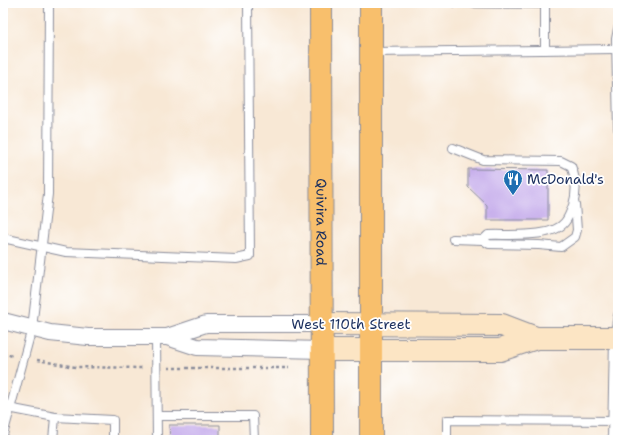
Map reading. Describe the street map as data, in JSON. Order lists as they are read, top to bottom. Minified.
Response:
{"streets":{"main road":["Quivira Road"],"street":["West 110th Street"]},"crossings":[["Quivira Road","West 110th Street"]],"places":{"restaurant":["McDonald's"]}}
